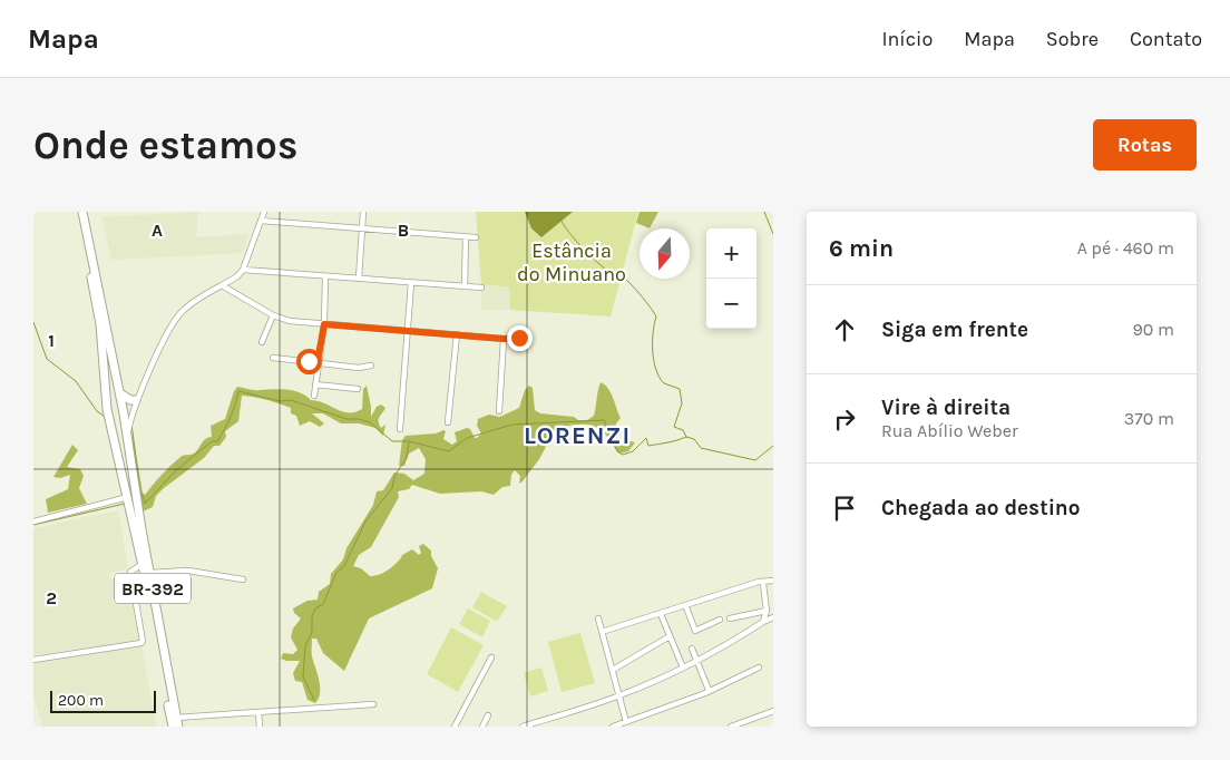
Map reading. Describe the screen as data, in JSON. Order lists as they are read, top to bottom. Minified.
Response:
{"streets":{"highway":["BR-392"]},"districts":["LORENZI"],"parks":["Estância do Minuano"],"scale_bar":"200 m","north":"bottom","page":{"header":"Mapa","nav":["Início","Mapa","Sobre","Contato"],"buttons":"Rotas","title":"Onde estamos","heading":["6 min","A pé · 460 m"],"map_buttons":["+","−"],"list":[["Siga em frente","90 m"],["Vire à direita","Rua Abílio Weber","370 m"],"Chegada ao destino"],"scale":"200 m"},"grid":{"columns":["A","B"],"rows":["1","2"]}}
